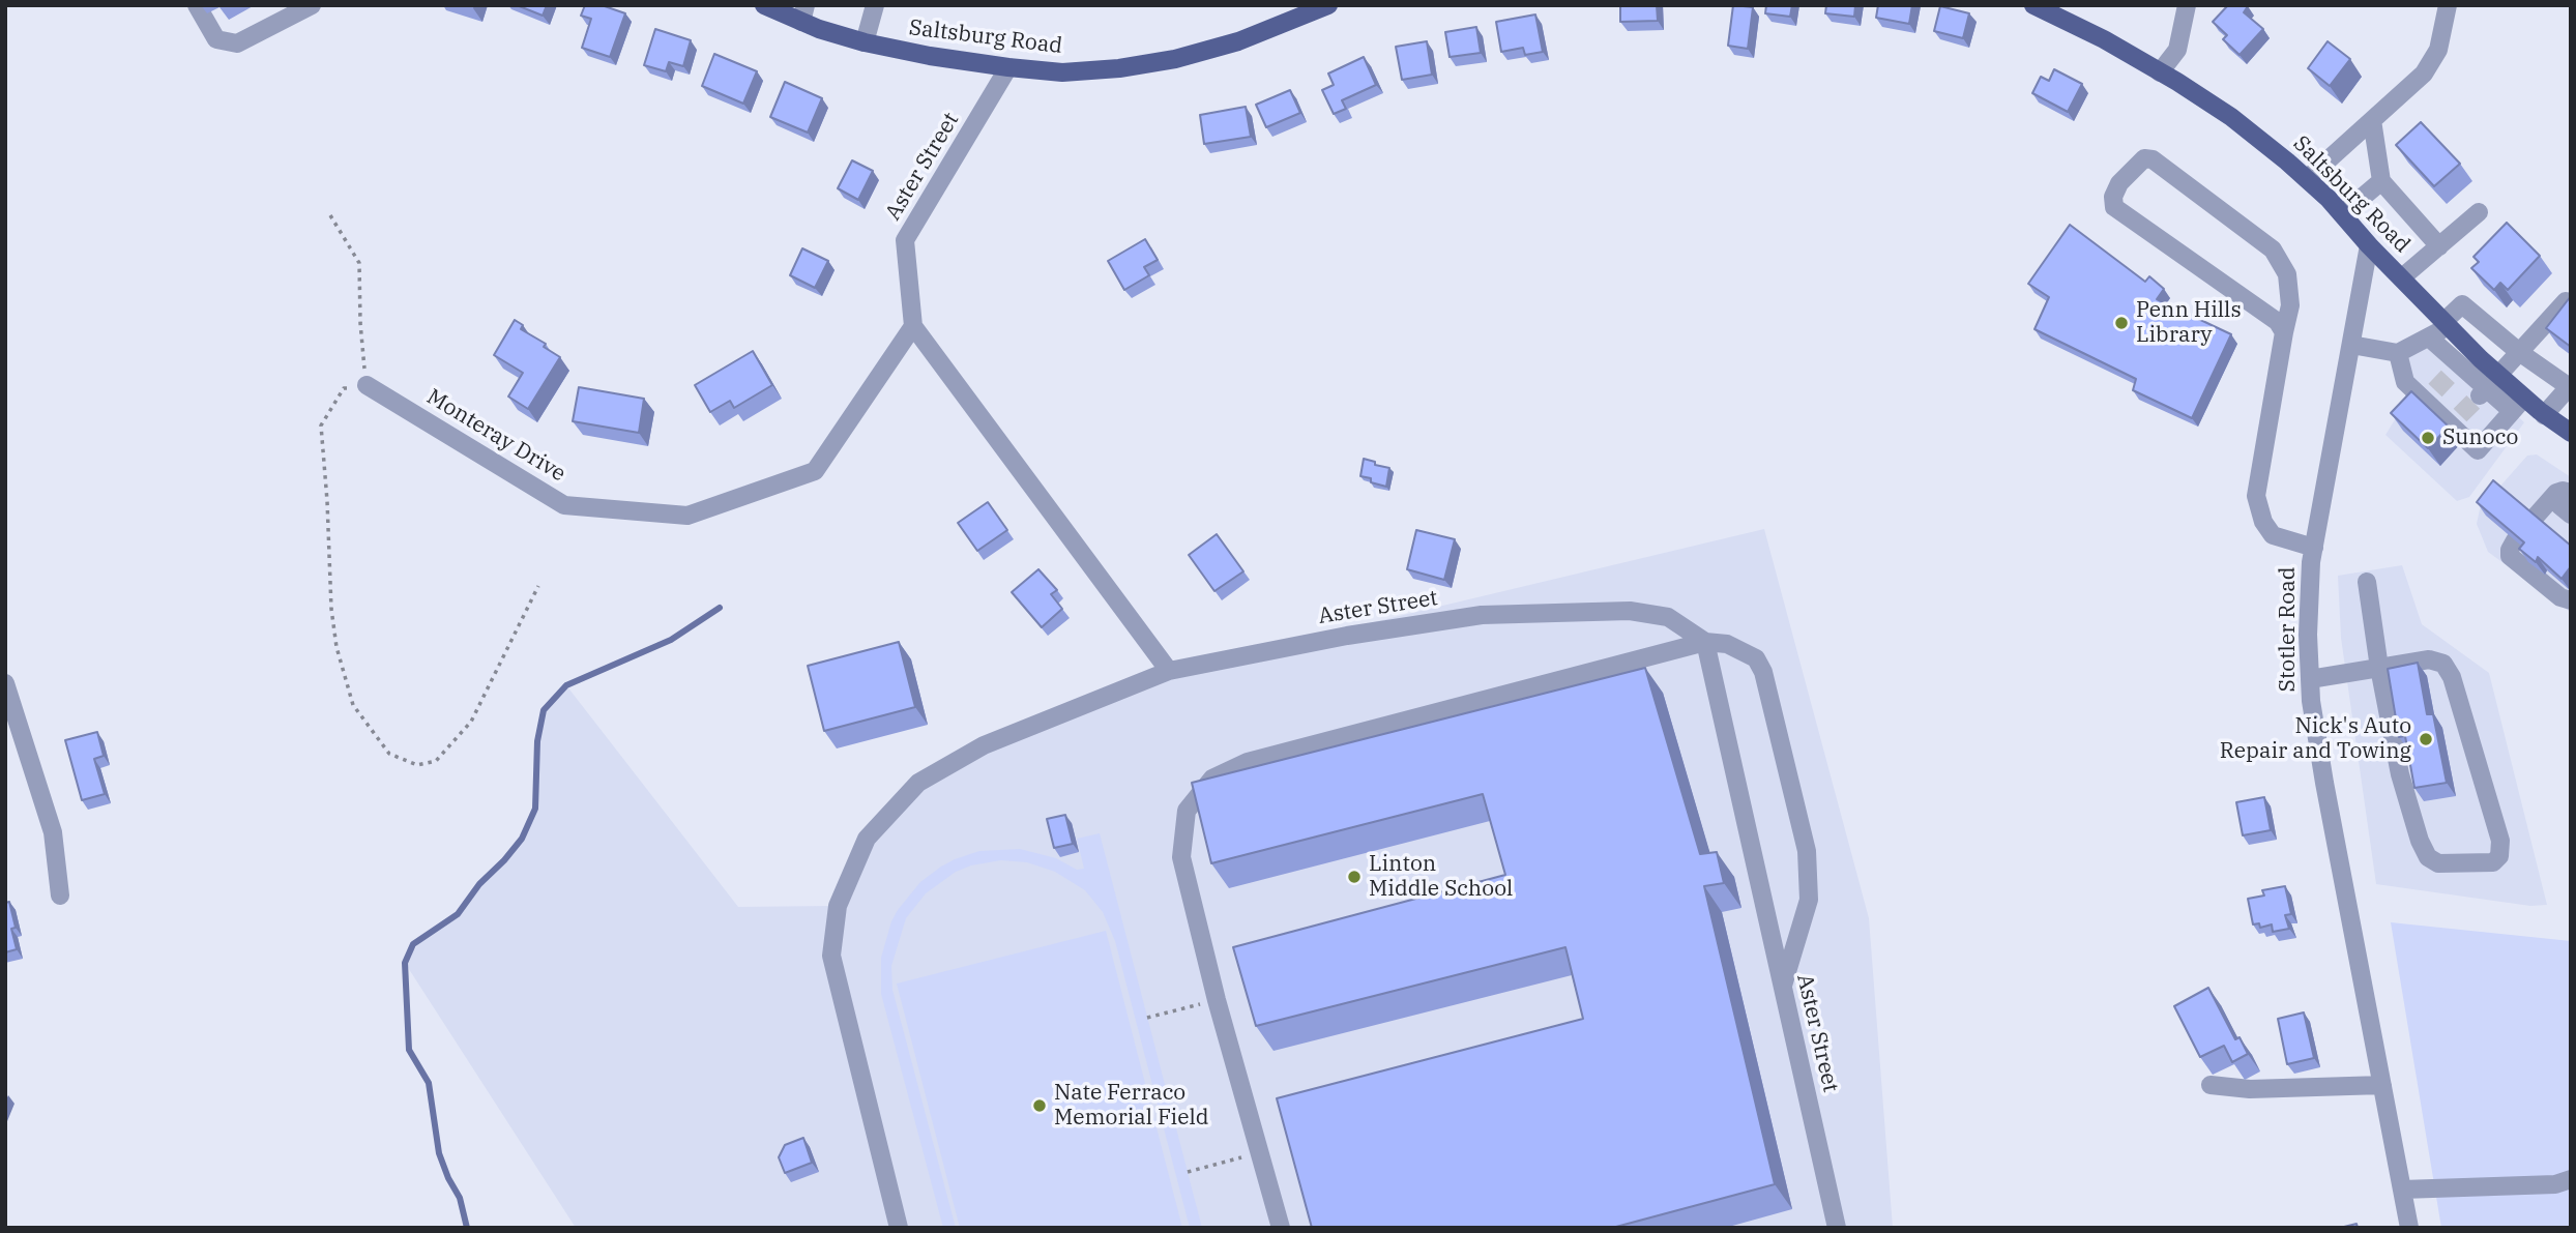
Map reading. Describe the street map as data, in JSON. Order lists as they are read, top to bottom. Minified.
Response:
{"streets":{"main road":["Saltsburg Road"],"street":["Aster Street","Monteray Drive","Stotler Road"]},"crossings":[["Saltsburg Road","Aster Street"],["Saltsburg Road","Stotler Road"],["Aster Street","Monteray Drive"]],"places":["Penn Hills Library","Sunoco","Nick's Auto Repair and Towing","Linton Middle School","Nate Ferraco Memorial Field"]}
